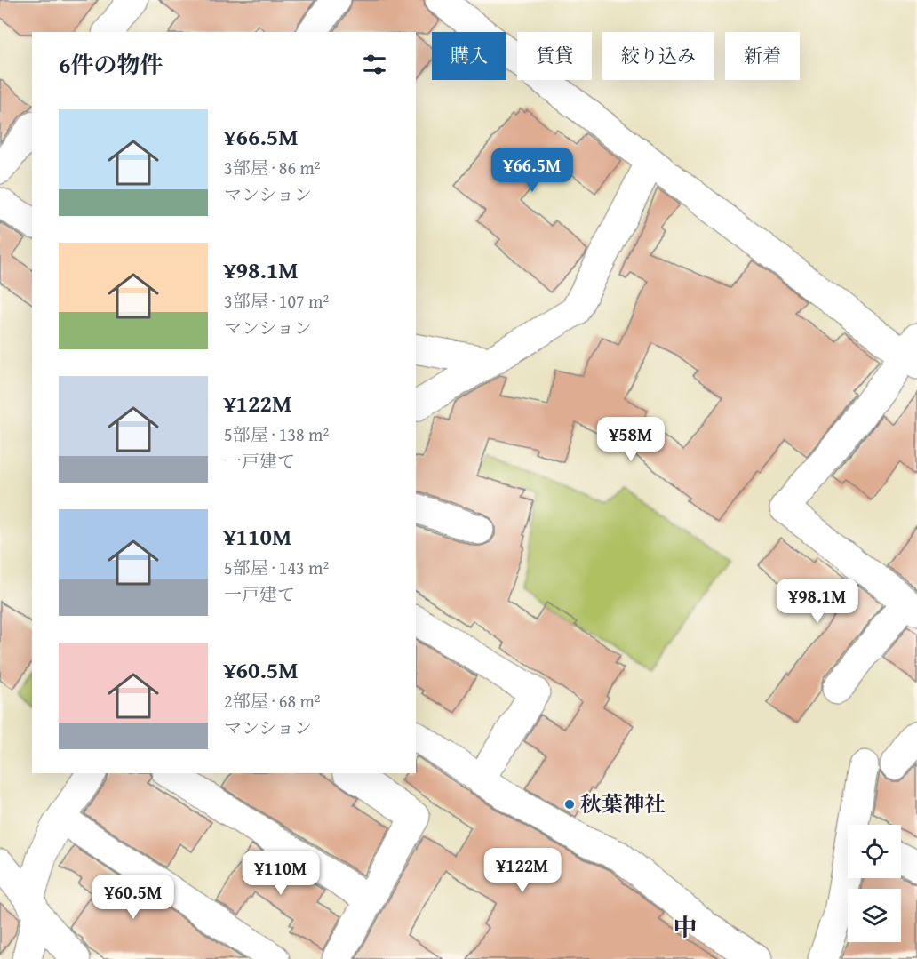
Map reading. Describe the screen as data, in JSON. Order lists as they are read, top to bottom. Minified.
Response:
{"districts":["中"],"places":["秋葉神社"],"page":{"chip":["購入","賃貸","絞り込み","新着"],"heading":"6件の物件","list":[{"name":"¥66.5M","note":"3部屋 · 86 m² · マンション"},{"name":"¥98.1M","note":"3部屋 · 107 m² · マンション"},{"name":"¥122M","note":"5部屋 · 138 m² · 一戸建て"},{"name":"¥110M","note":"5部屋 · 143 m² · 一戸建て"},{"name":"¥60.5M","note":"2部屋 · 68 m² · マンション"}],"price":["¥66.5M","¥58M","¥98.1M","¥122M","¥110M","¥60.5M"]}}
